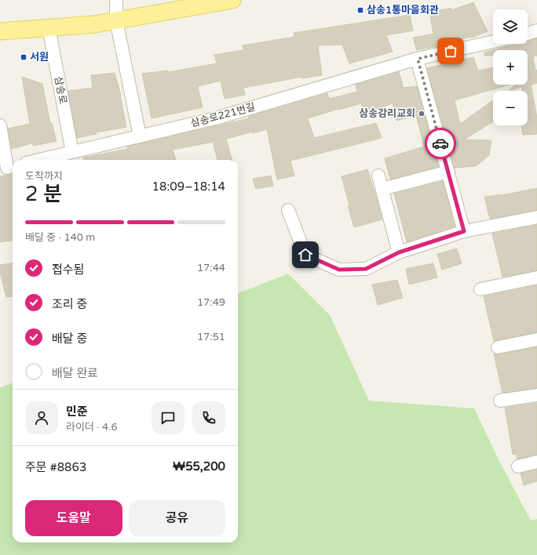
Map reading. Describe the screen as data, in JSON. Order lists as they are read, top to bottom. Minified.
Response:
{"streets":{"street":["삼송로","삼송로221번길"]},"crossings":[["삼송로","삼송로221번길"]],"places":{"transit":["삼송1통마을회관","서원"],"other":["삼송감리교회"]},"page":{"map_buttons":["+","−"],"heading":["2 분","도착까지","18:09–18:14"],"panel":["민준","라이더 · 4.6","주문 #8863","₩55,200"],"bar":"배달 중 · 140 m","list":[["접수됨","17:44"],["조리 중","17:49"],["배달 중","17:51"],"배달 완료"],"buttons":["도움말","공유"]}}
